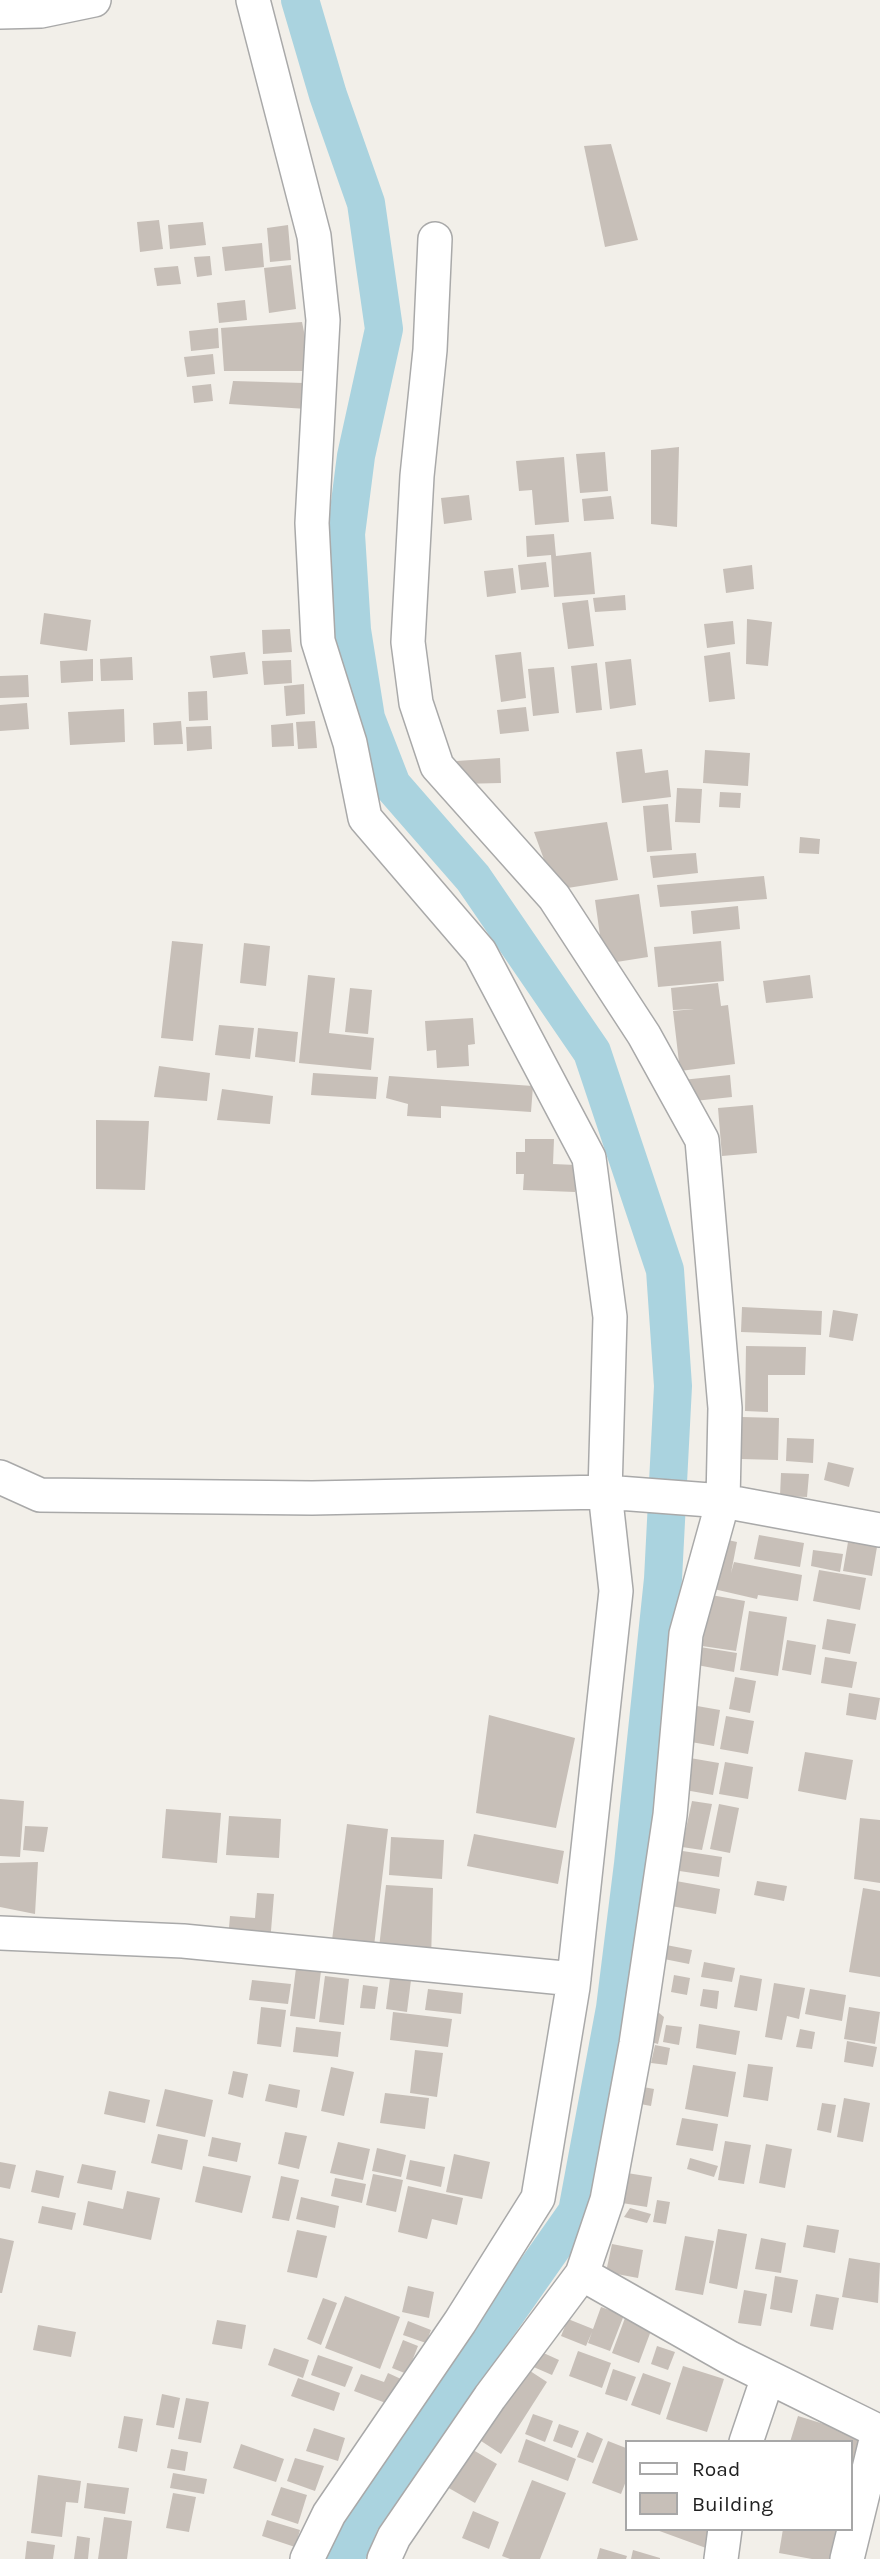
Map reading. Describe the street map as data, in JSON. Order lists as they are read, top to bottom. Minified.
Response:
{"legend":["Road","Building"]}
